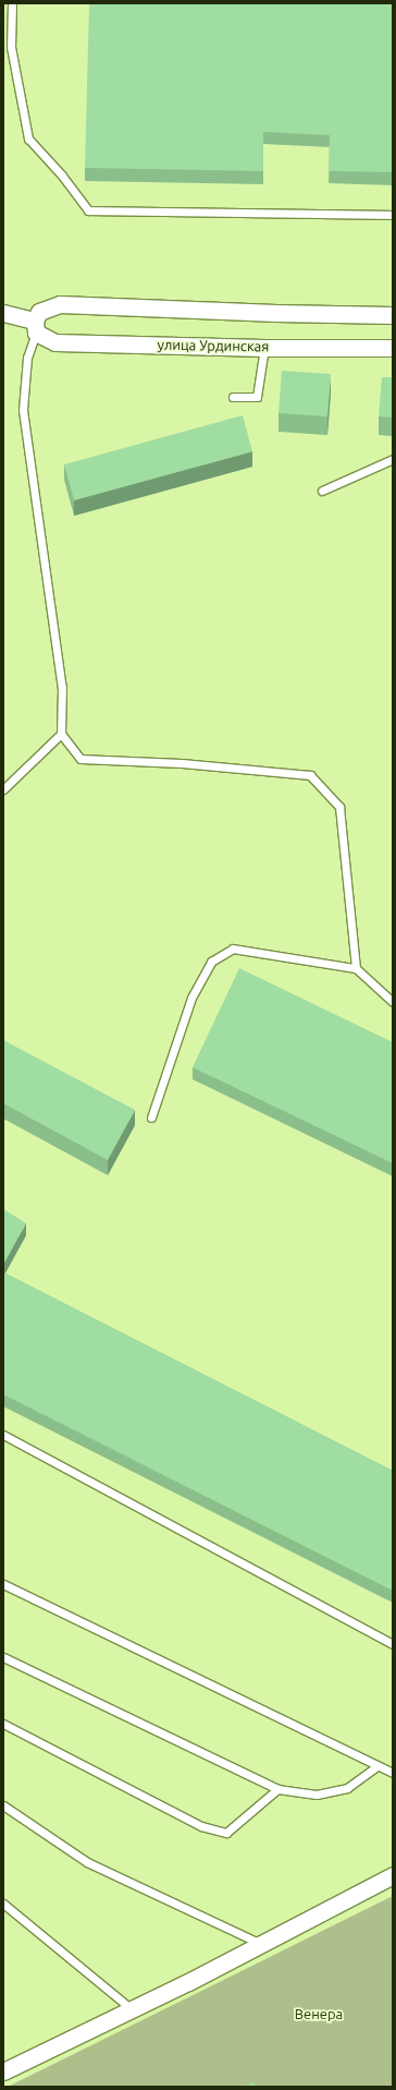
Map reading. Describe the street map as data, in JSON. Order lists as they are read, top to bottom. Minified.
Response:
{"streets":{"street":["улица Урдинская"]},"parks":["Венера"]}
